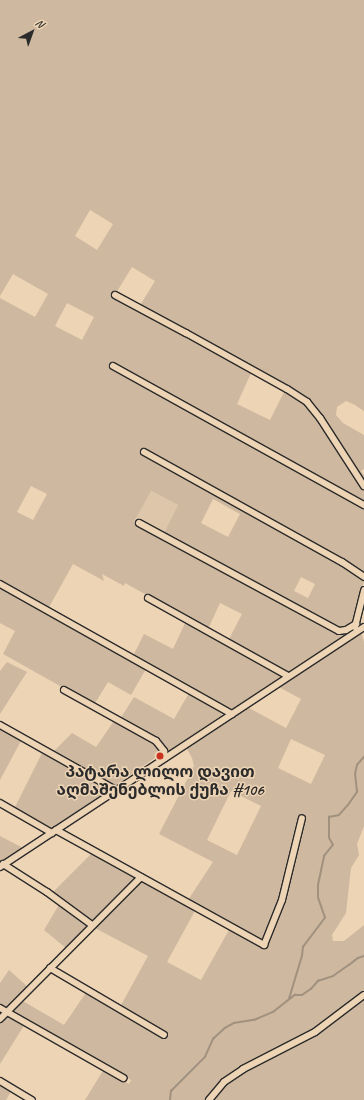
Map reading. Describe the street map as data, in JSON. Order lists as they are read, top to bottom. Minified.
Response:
{"places":["პატარა ლილო დავით აღმაშენებლის ქუჩა #106"],"north":"top right"}
